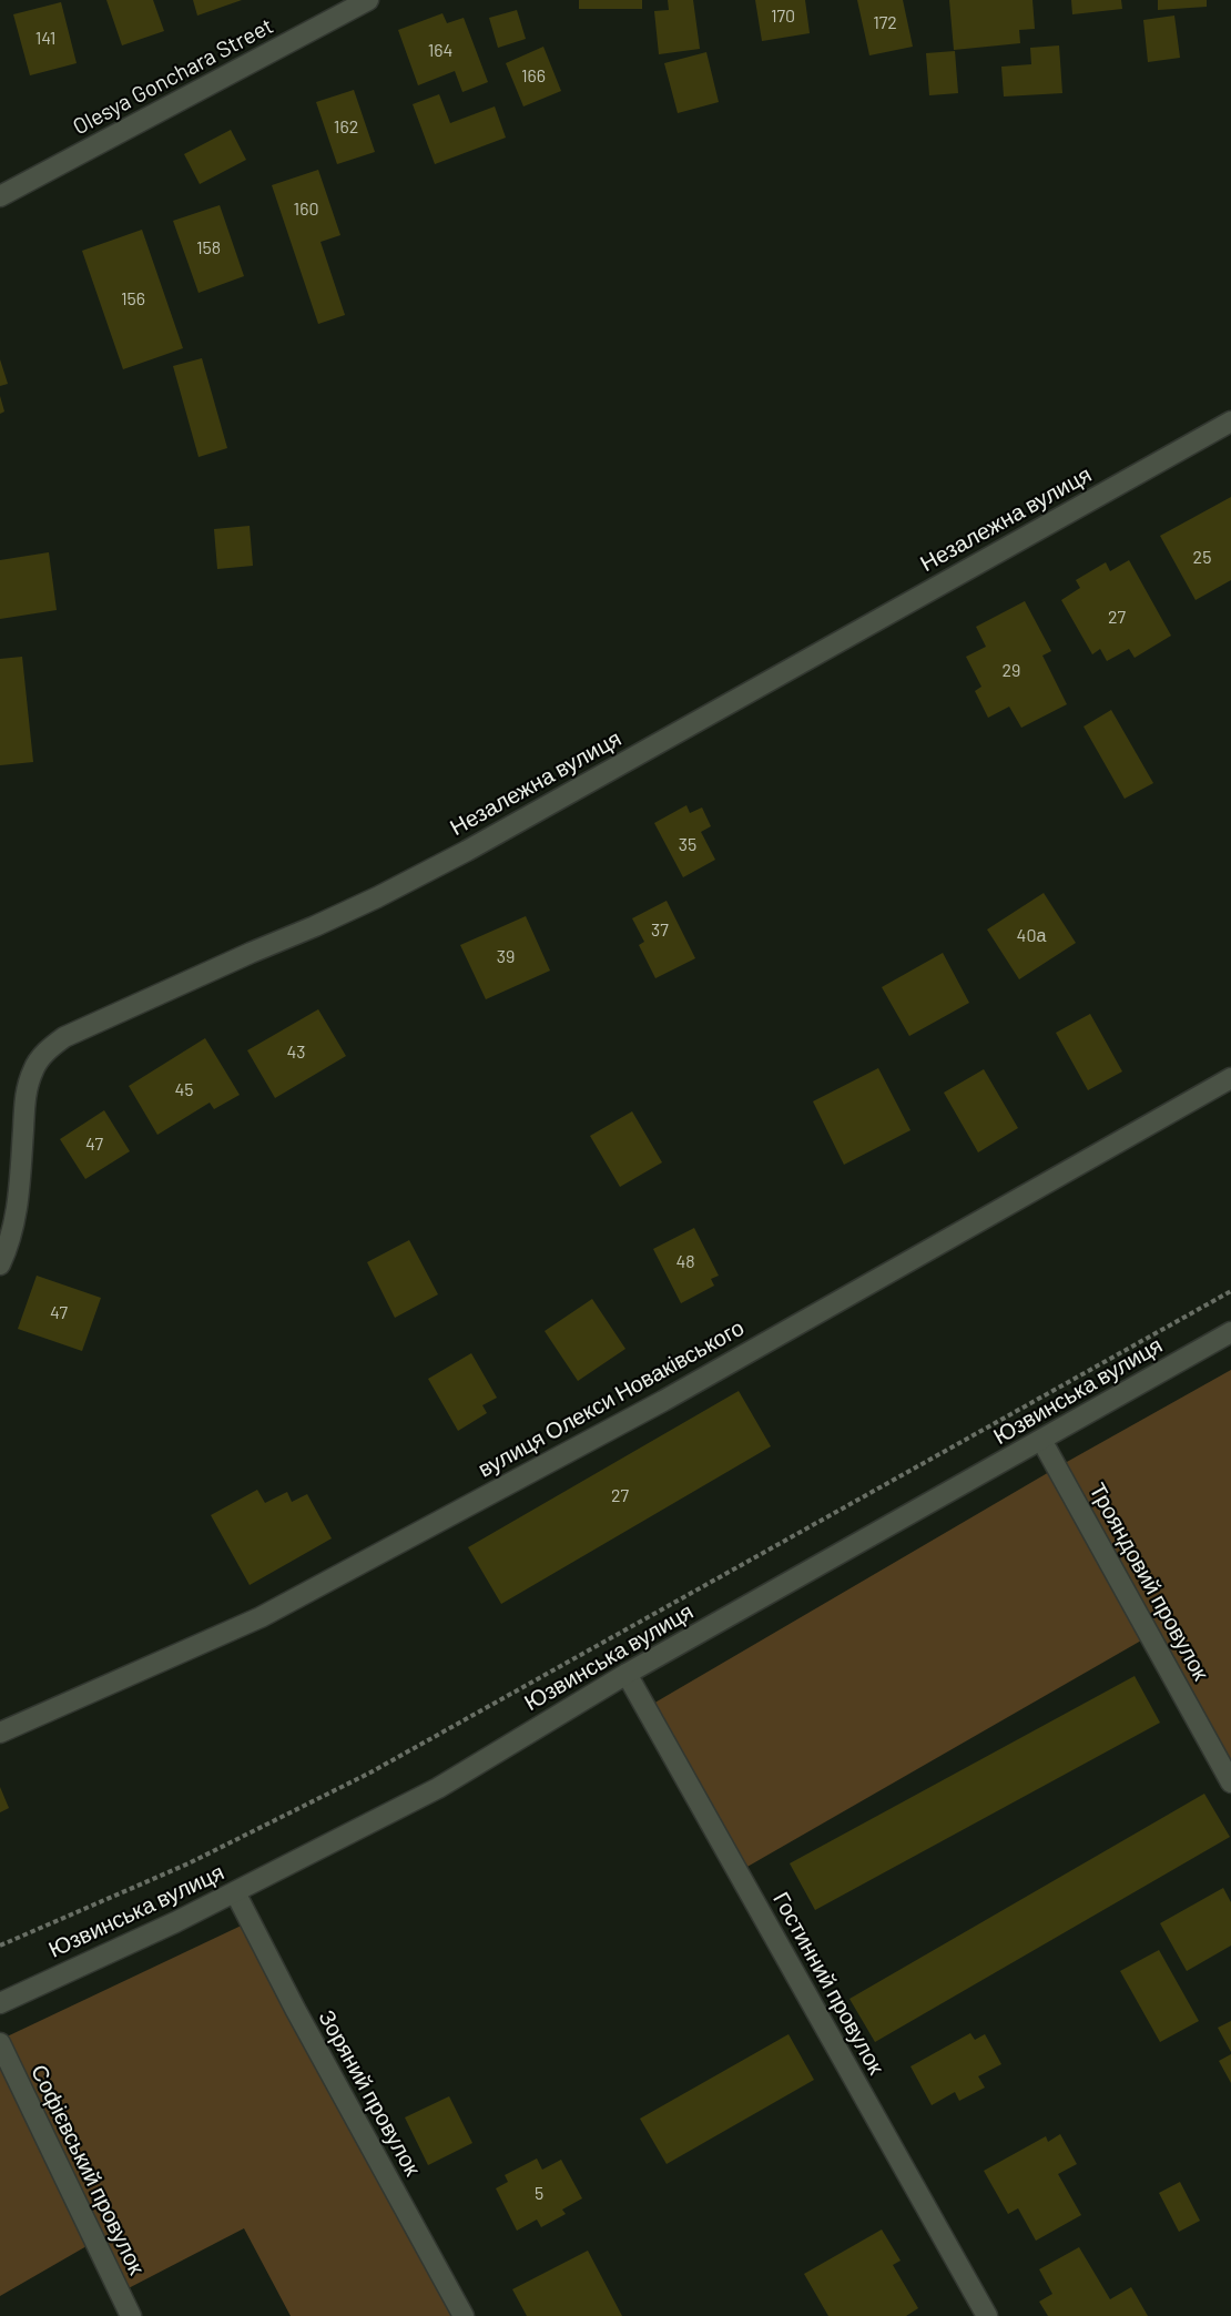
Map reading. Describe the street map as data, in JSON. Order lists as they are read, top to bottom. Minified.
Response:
{"streets":{"street":["Olesya Gonchara Street","Незалежна вулиця","Юзвинська вулиця","вулиця Олекси Новаківського","Трояндовий провулок","Гостинний провулок","Зоряний провулок","Софієвський провулок"]},"crossings":[["Юзвинська вулиця","Трояндовий провулок"],["Юзвинська вулиця","Гостинний провулок"],["Юзвинська вулиця","Зоряний провулок"]],"house_numbers":["170","172","141","164","166","162","160","158","156","25","27","29","35","37","40а","39","43","45","47","48","47","27","5"]}
